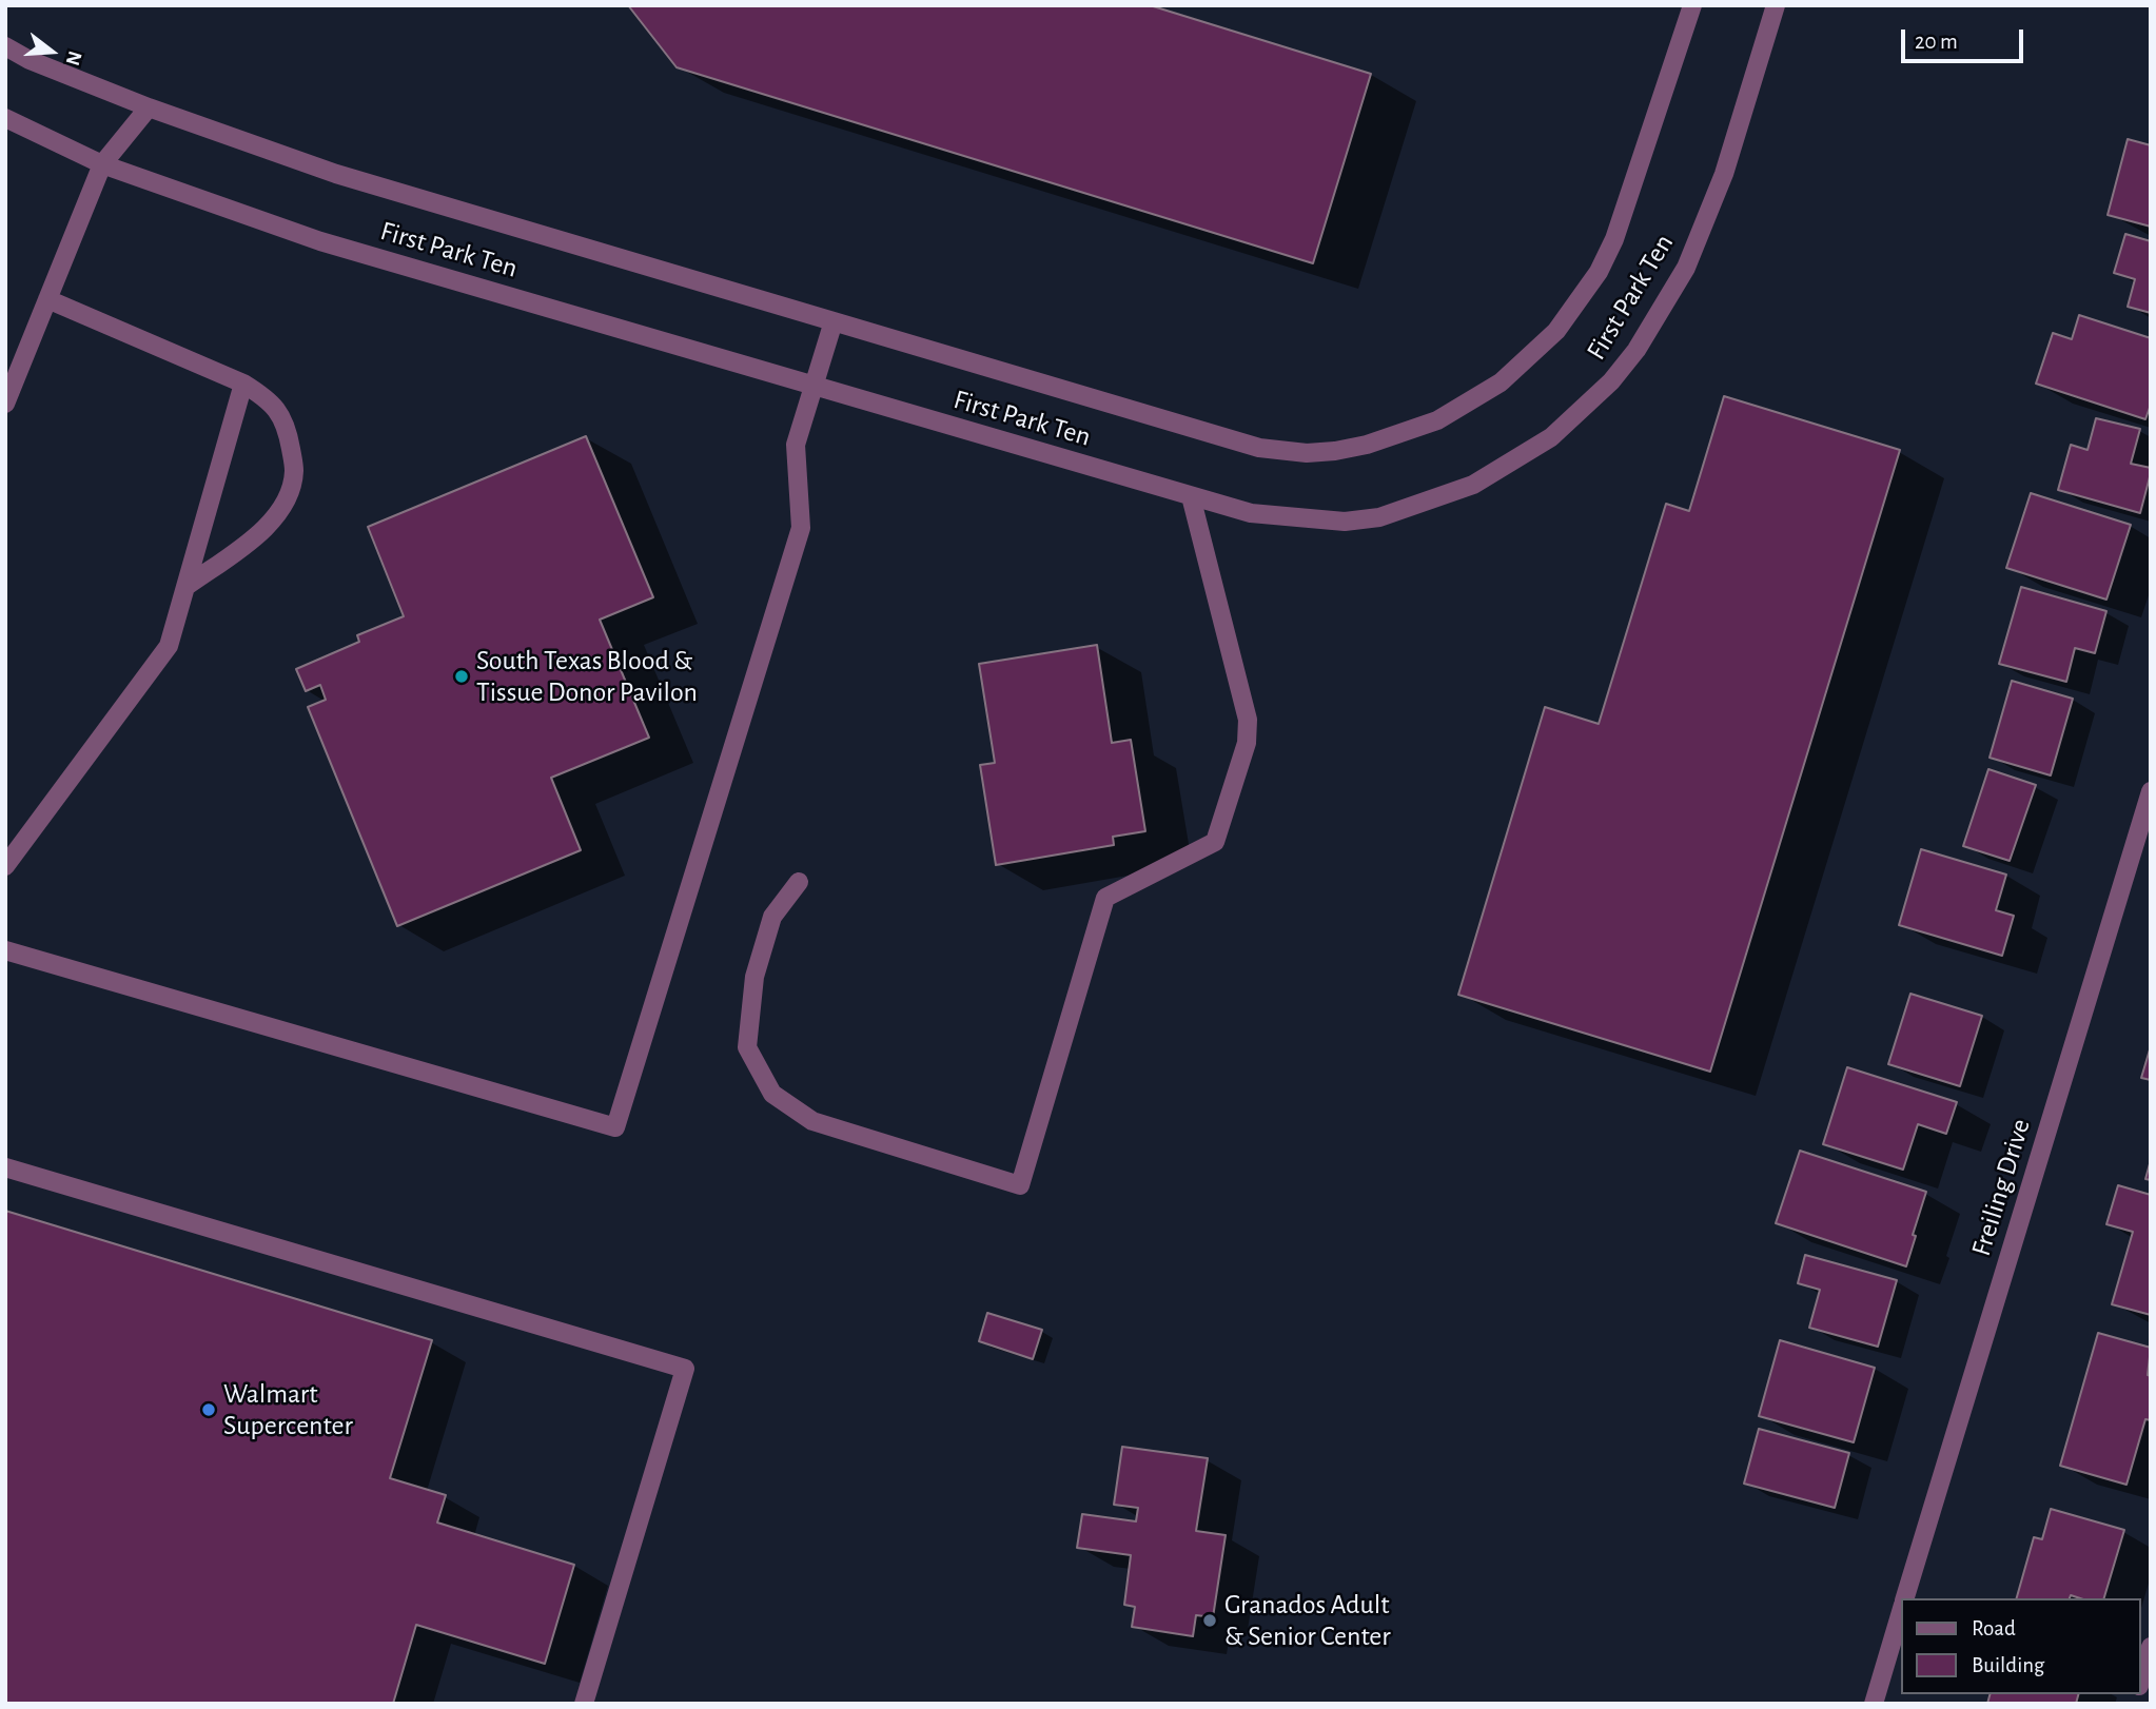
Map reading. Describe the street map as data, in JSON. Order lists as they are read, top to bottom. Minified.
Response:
{"streets":{"street":["First Park Ten","Freiling Drive"]},"places":["South Texas Blood & Tissue Donor Pavilon","Walmart Supercenter","Granados Adult & Senior Center"],"legend":["Road","Building"],"scale_bar":"20 m","north":"right"}
